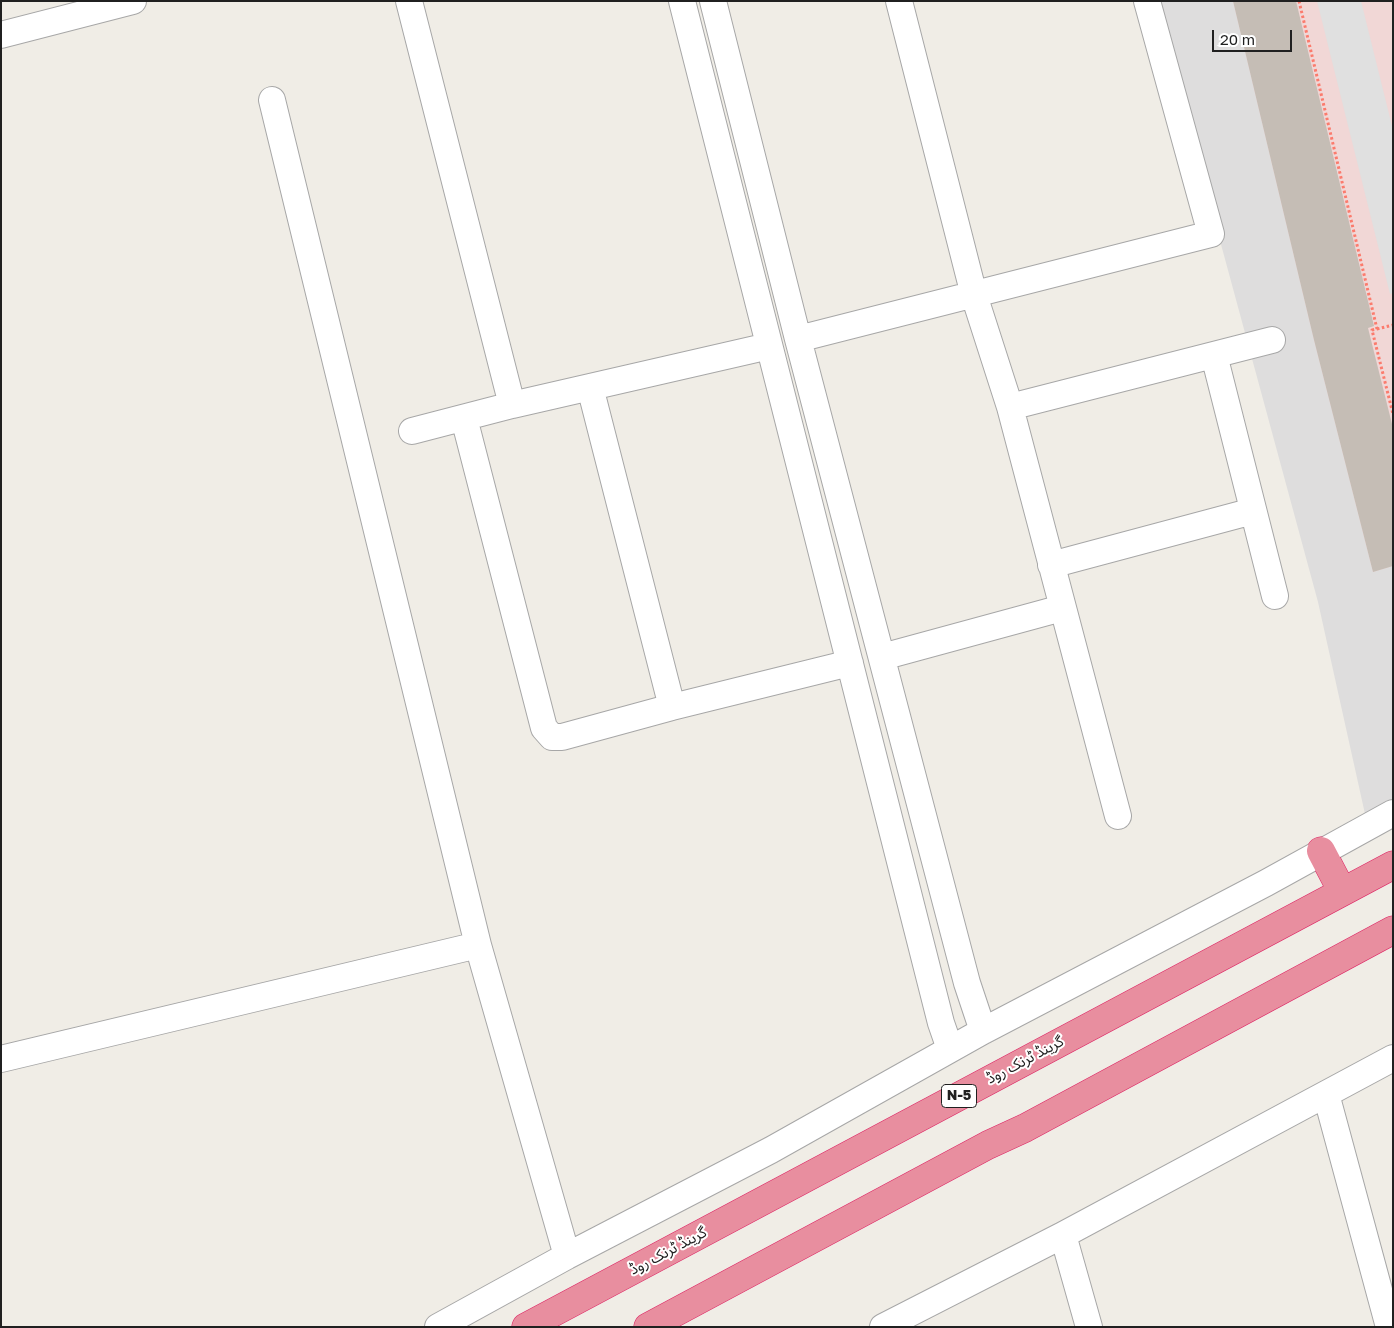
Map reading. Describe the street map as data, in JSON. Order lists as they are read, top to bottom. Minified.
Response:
{"streets":{"highway":["گرینڈ ٹرنک روڈ","N-5"]},"scale_bar":"20 m"}
